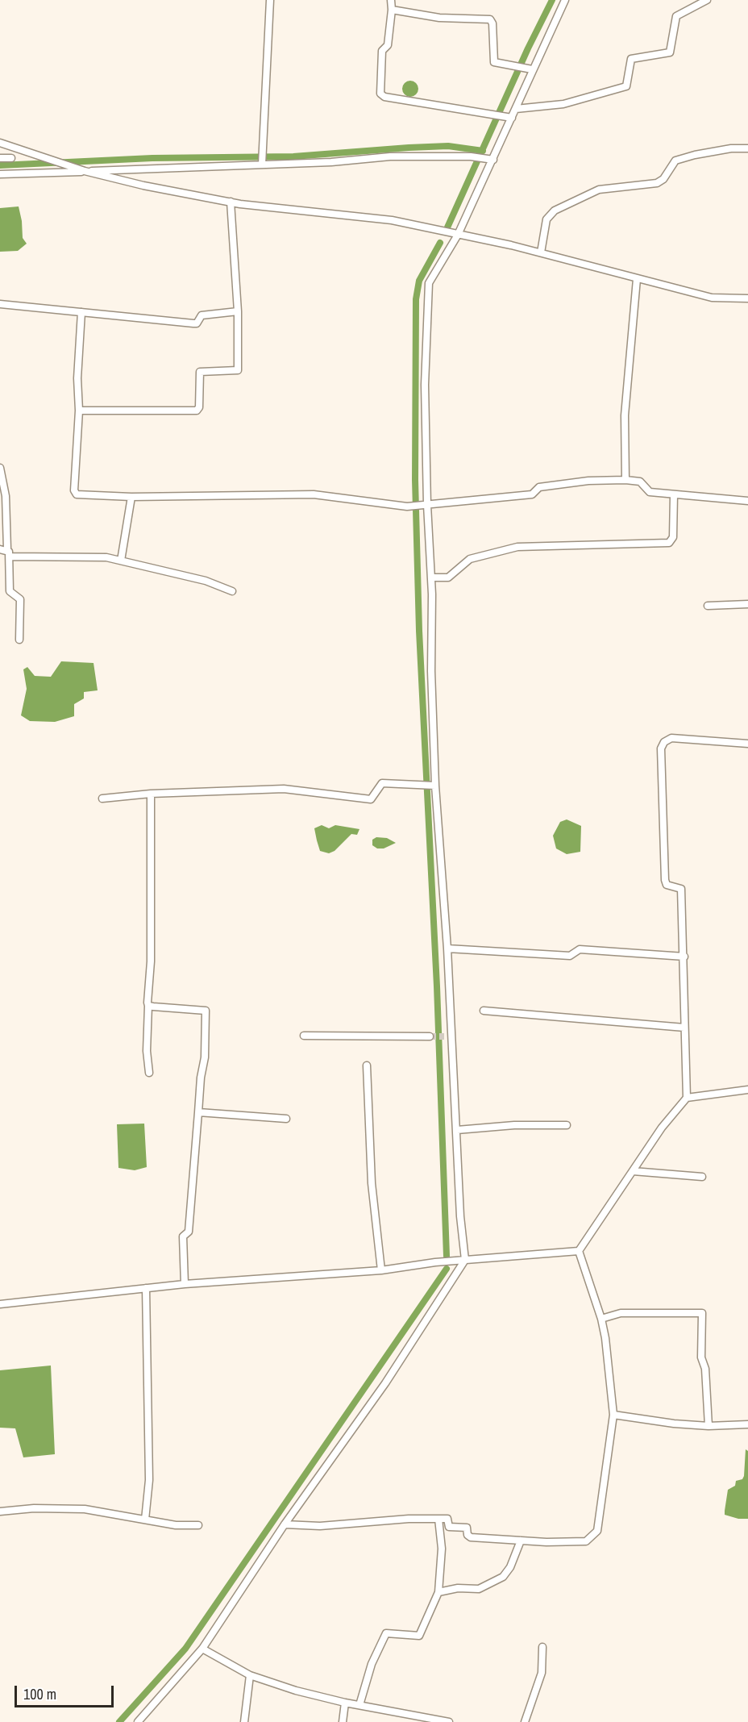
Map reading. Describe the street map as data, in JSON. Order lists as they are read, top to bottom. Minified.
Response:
{"scale_bar":"100 m"}
